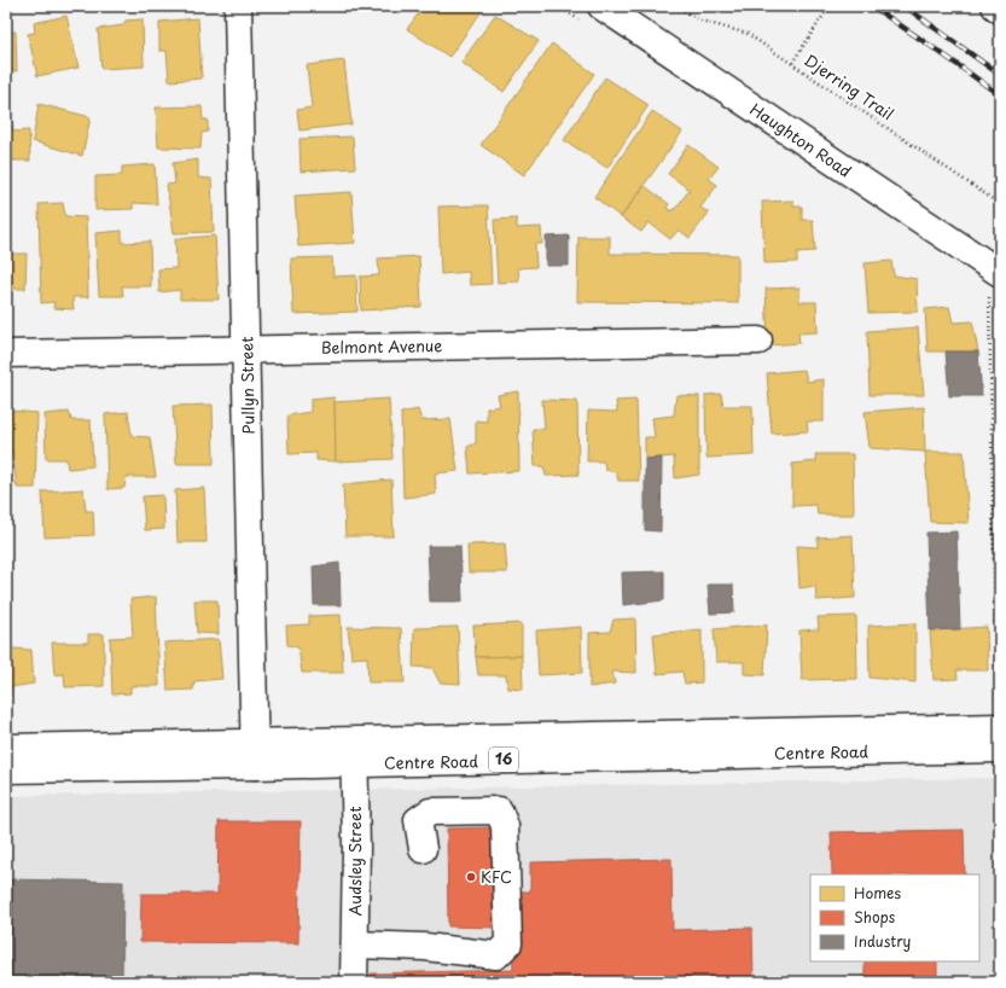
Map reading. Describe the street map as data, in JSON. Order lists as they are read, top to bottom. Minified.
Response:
{"streets":{"street":["Haughton Road","Belmont Avenue","Pullyn Street","Centre Road","16","Audsley Street"],"path":["Djerring Trail"]},"crossings":[["Belmont Avenue","Pullyn Street"],["Pullyn Street","Centre Road"],["Centre Road","Audsley Street"]],"places":["KFC"],"legend":["Homes","Shops","Industry"]}
